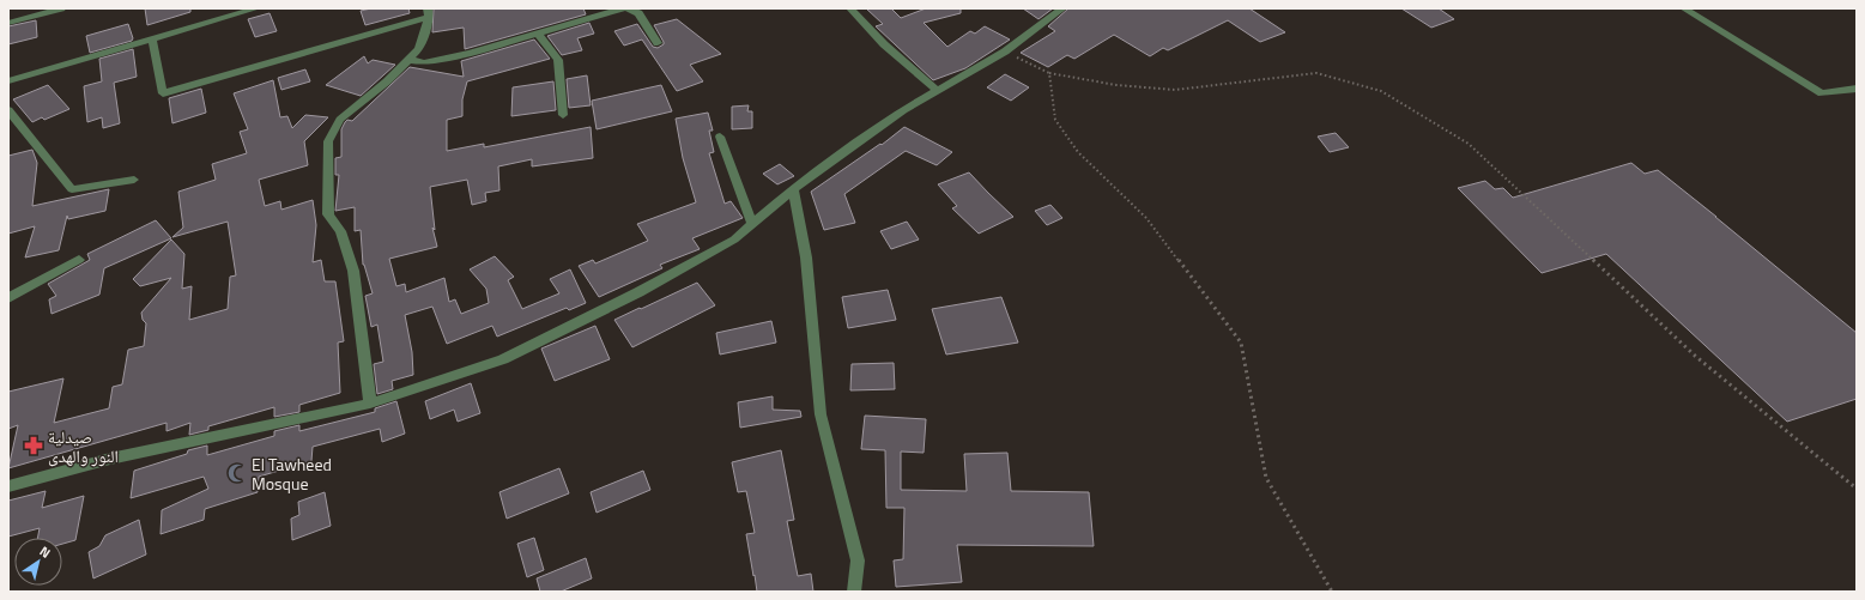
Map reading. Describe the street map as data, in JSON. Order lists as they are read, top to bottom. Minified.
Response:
{"places":{"pharmacy":["صيدلية النور والهدى"],"mosque":["El Tawheed Mosque"]},"north":"top right"}
